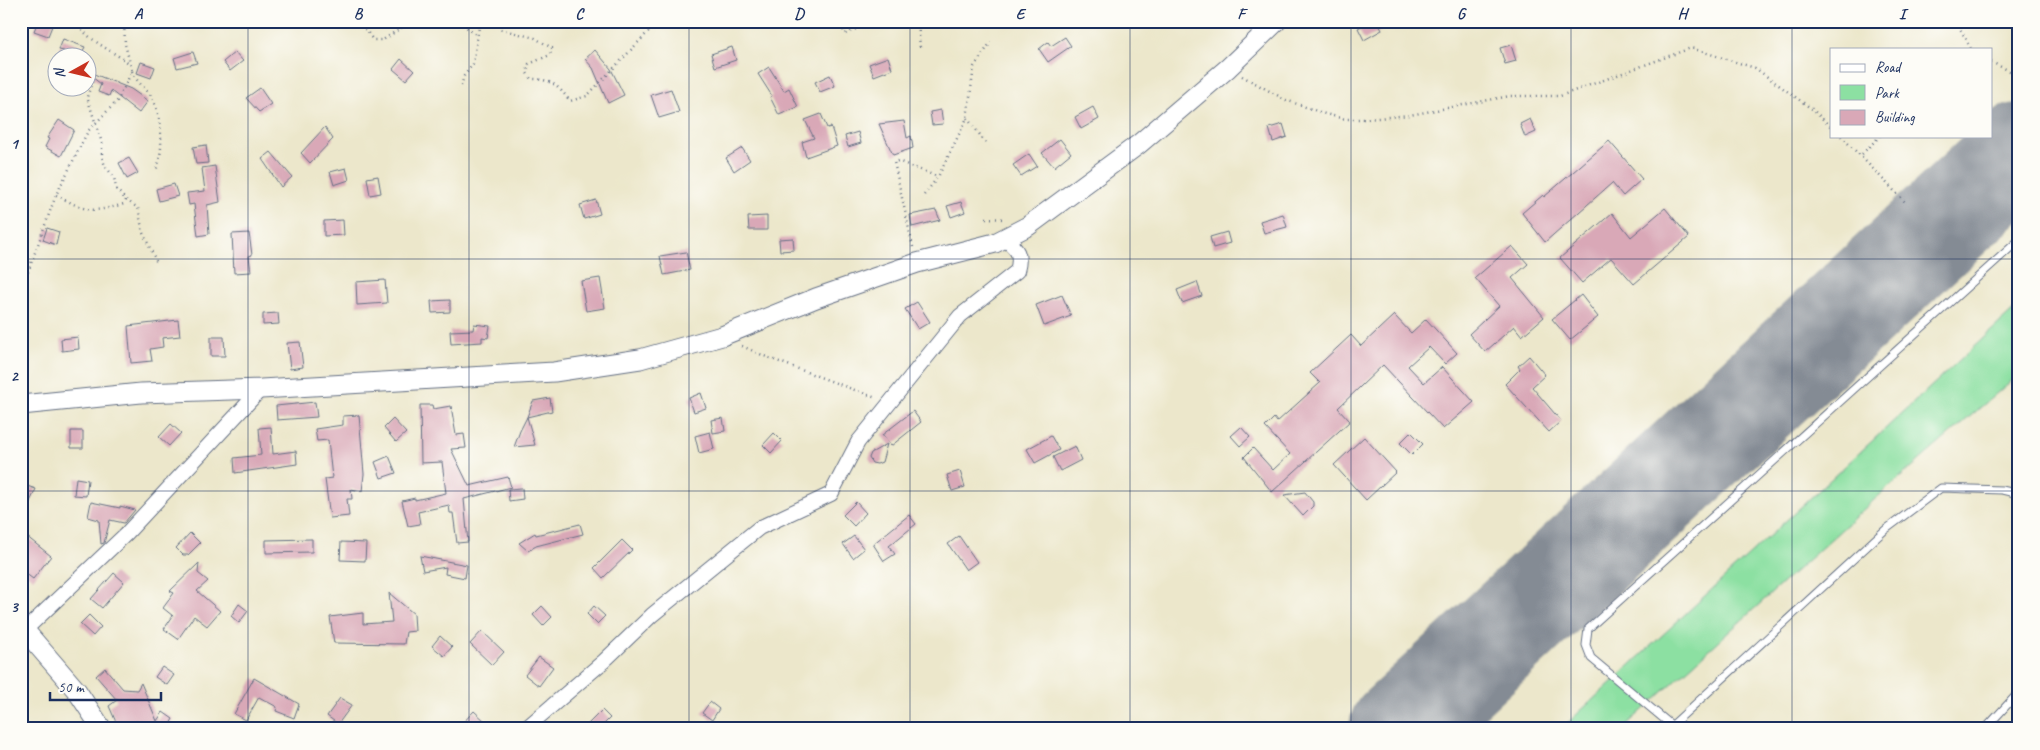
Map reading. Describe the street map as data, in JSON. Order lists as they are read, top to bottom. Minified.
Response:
{"legend":["Road","Park","Building"],"scale_bar":"50 m","north":"left","grid":{"columns":["A","B","C","D","E","F","G","H","I"],"rows":["1","2","3"]}}
